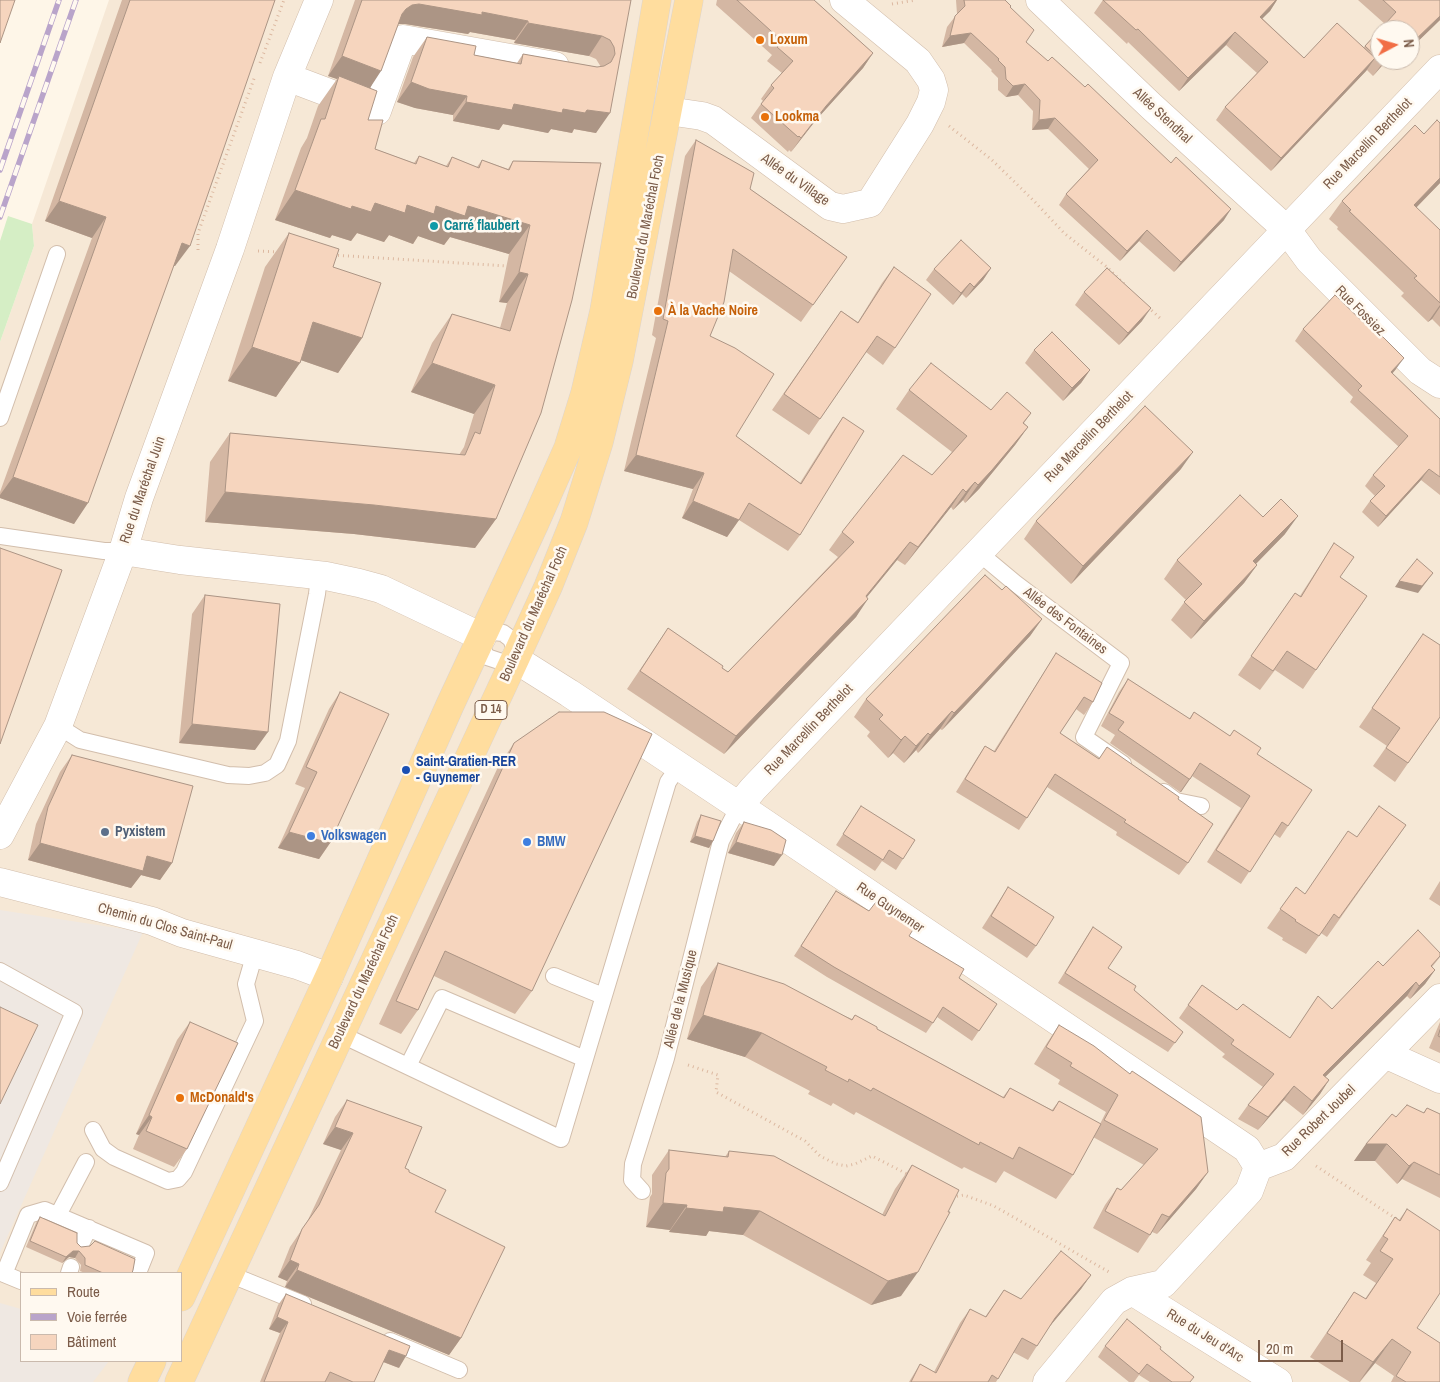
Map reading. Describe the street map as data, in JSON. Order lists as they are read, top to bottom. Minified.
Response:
{"streets":{"main road":["Boulevard du Maréchal Foch","D 14"],"street":["Allée Stendhal","Rue Marcellin Berthelot","Allée du Village","Rue Fossiez","Rue du Maréchal Juin","Rue Guynemer","Chemin du Clos Saint-Paul","Rue Robert Joubel","Rue du Jeu d'Arc"],"lane":["Allée des Fontaines","Allée de la Musique"]},"crossings":[["Allée Stendhal","Rue Marcellin Berthelot"],["Allée Stendhal","Rue Fossiez"],["Rue Marcellin Berthelot","Rue Fossiez"],["Rue Marcellin Berthelot","Allée des Fontaines"],["Rue Marcellin Berthelot","Rue Guynemer"],["Rue Marcellin Berthelot","Allée de la Musique"],["Allée du Village","Boulevard du Maréchal Foch"],["Boulevard du Maréchal Foch","Rue du Maréchal Juin"],["Boulevard du Maréchal Foch","Rue Guynemer"],["Boulevard du Maréchal Foch","Chemin du Clos Saint-Paul"],["Rue du Maréchal Juin","Rue Guynemer"],["Rue Guynemer","Allée de la Musique"],["Rue Guynemer","Rue Robert Joubel"]],"places":["Loxum","Lookma","Carré flaubert","À la Vache Noire","Saint-Gratien-RER - Guynemer","Pyxistem","Volkswagen","BMW","McDonald's"],"legend":["Route","Voie ferrée","Bâtiment"],"scale_bar":"20 m","north":"right"}
